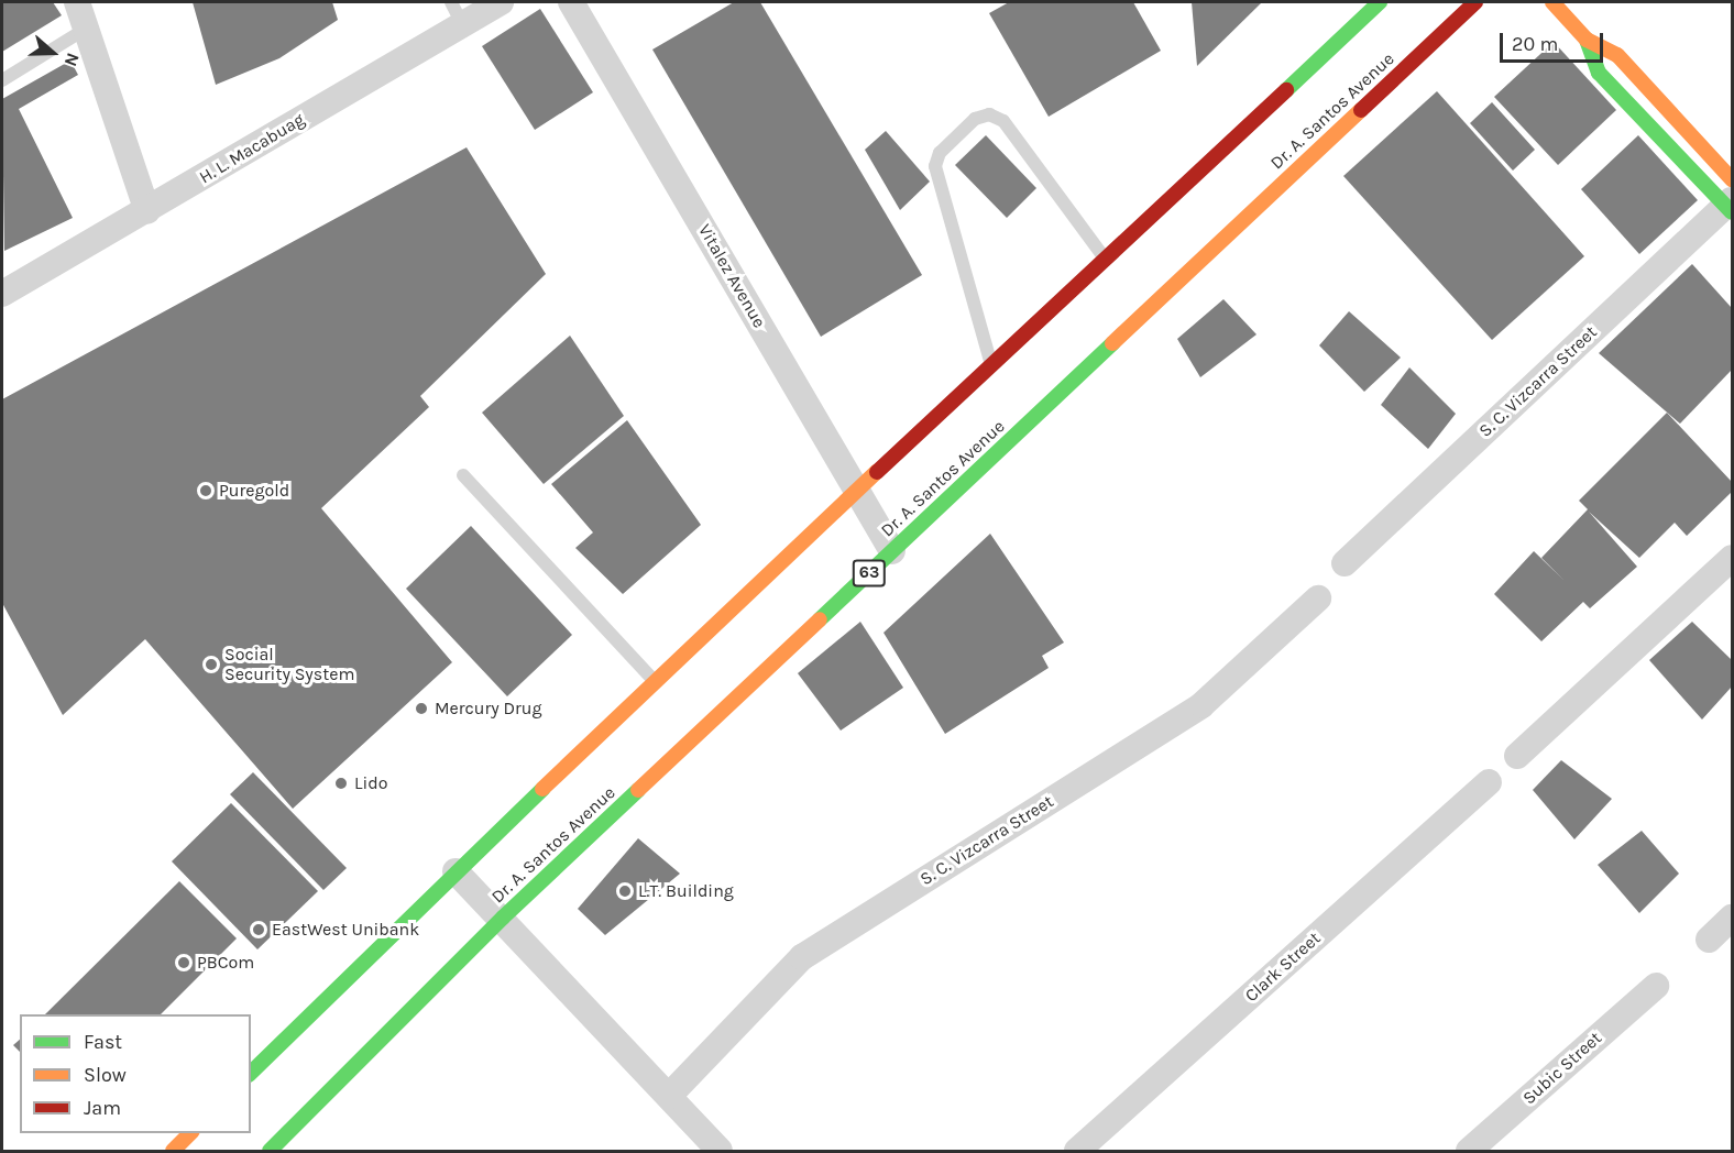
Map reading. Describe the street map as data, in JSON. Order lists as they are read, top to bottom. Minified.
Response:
{"streets":{"main road":["Dr. A. Santos Avenue","63"],"street":["H. L. Macabuag","Vitalez Avenue","S. C. Vizcarra Street","Clark Street","Subic Street"]},"crossings":[["Dr. A. Santos Avenue","Vitalez Avenue"]],"places":["Puregold","Social Security System","Mercury Drug","Lido","L.T. Building","EastWest Unibank","PBCom"],"legend":["Fast","Slow","Jam"],"scale_bar":"20 m","north":"right"}
